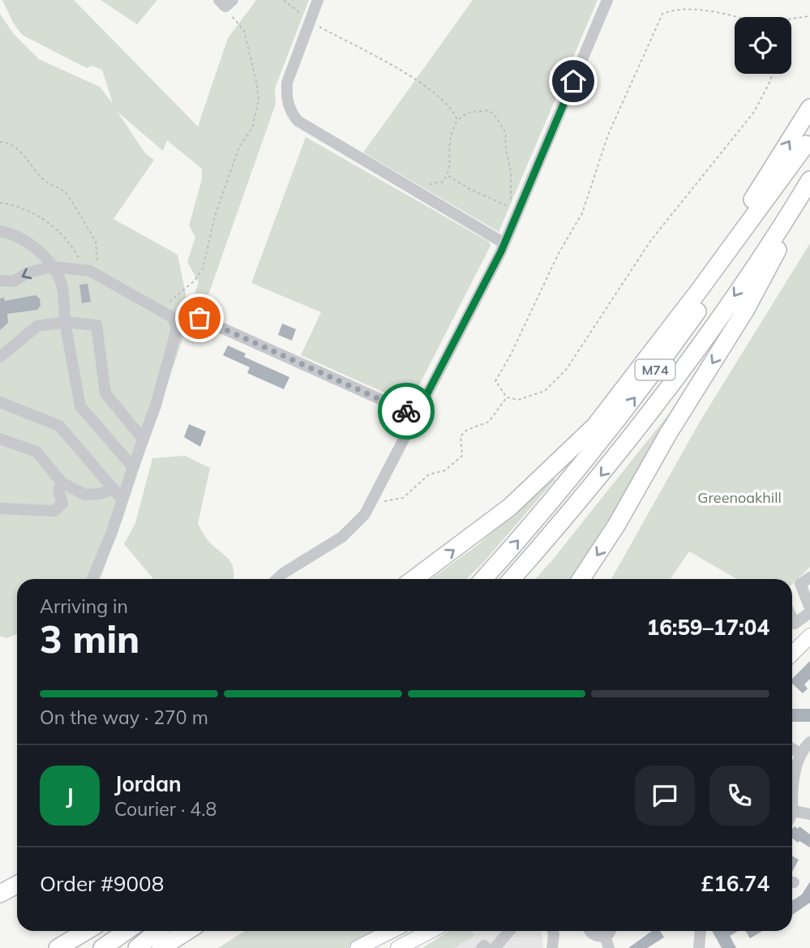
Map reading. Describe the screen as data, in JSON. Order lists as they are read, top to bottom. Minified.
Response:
{"streets":{"highway":["M74"]},"parks":["Greenoakhill"],"page":{"heading":["3 min","Arriving in","16:59–17:04"],"panel":["Jordan","Courier · 4.8","Order #9008","£16.74"],"bar":"On the way · 270 m","round":"J"}}
